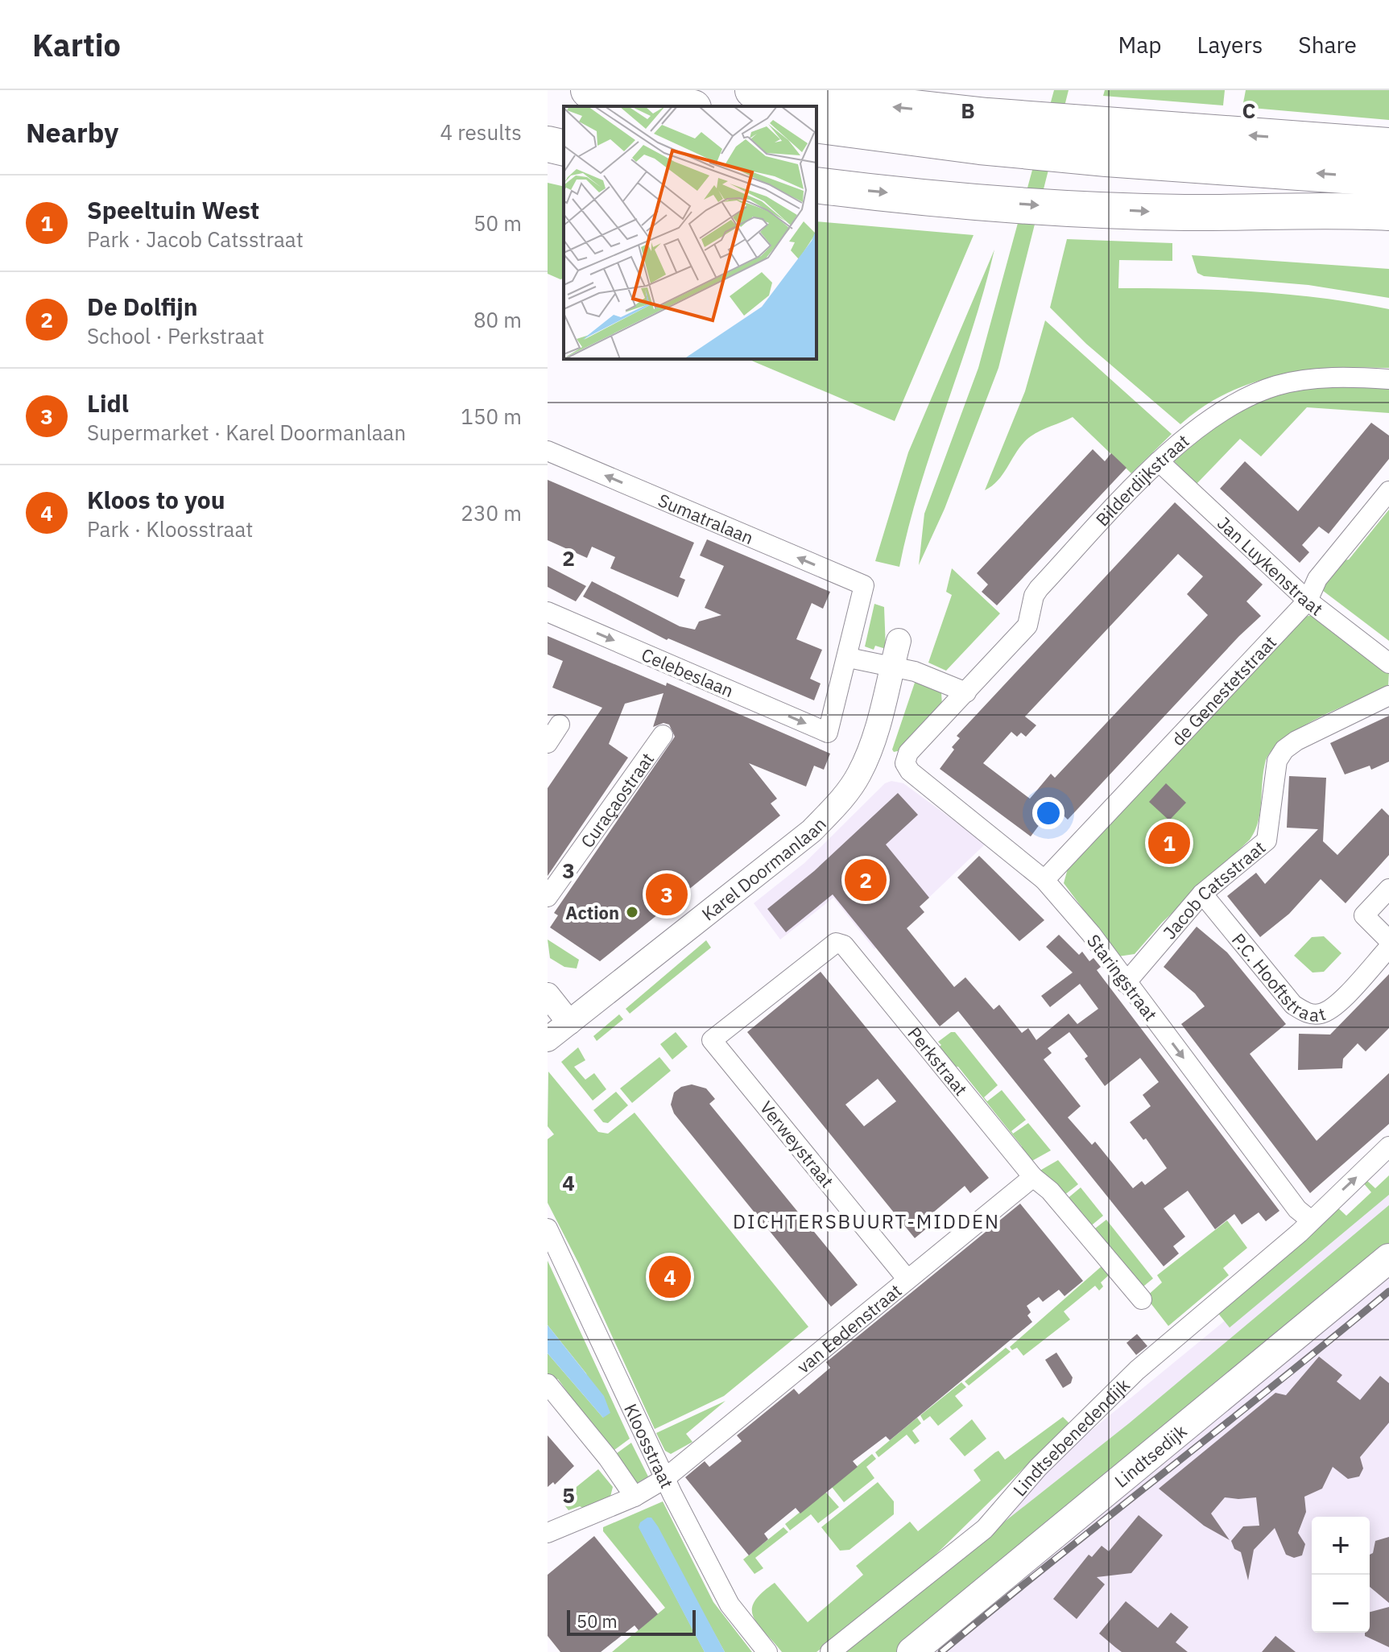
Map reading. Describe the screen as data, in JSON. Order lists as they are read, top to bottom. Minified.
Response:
{"streets":{"main road":["Lindtsedijk"],"street":["Bilderdijkstraat","Sumatralaan","Jan Luykenstraat","Celebeslaan","de Genestetstraat","Curaçaostraat","Karel Doormanlaan","Jacob Catsstraat","P.C. Hooftstraat","Staringstraat","Perkstraat","Verweystraat","van Eedenstraat","Lindtsebenedendijk","Kloosstraat"]},"crossings":[["Bilderdijkstraat","Jan Luykenstraat"],["Bilderdijkstraat","Staringstraat"],["Sumatralaan","Celebeslaan"],["Jan Luykenstraat","de Genestetstraat"],["de Genestetstraat","Staringstraat"],["Jacob Catsstraat","P.C. Hooftstraat"],["Jacob Catsstraat","Staringstraat"],["Staringstraat","Lindtsebenedendijk"],["Perkstraat","Verweystraat"],["Perkstraat","van Eedenstraat"],["Verweystraat","van Eedenstraat"],["van Eedenstraat","Kloosstraat"]],"one_way":["Sumatralaan","Staringstraat"],"districts":["DICHTERSBUURT-MIDDEN"],"places":["Action"],"scale_bar":"50 m","page":{"header":"Kartio","nav":["Map","Layers","Share"],"heading":["Nearby","4 results"],"list":[{"mark":"1","name":"Speeltuin West","note":"Park · Jacob Catsstraat","value":"50 m"},{"mark":"2","name":"De Dolfijn","note":"School · Perkstraat","value":"80 m"},{"mark":"3","name":"Lidl","note":"Supermarket · Karel Doormanlaan","value":"150 m"},{"mark":"4","name":"Kloos to you","note":"Park · Kloosstraat","value":"230 m"}],"pins":["1","2","3","4"],"map_buttons":["+","−"],"scale":"50 m"},"grid":{"columns":["B","C"],"rows":["2","3","4","5"]}}
